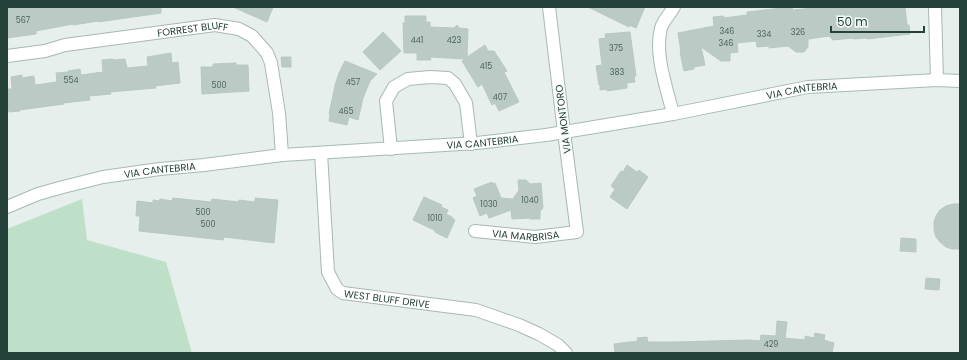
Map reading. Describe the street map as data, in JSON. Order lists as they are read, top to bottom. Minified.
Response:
{"streets":{"street":["FORREST BLUFF","VIA CANTEBRIA","VIA MONTORO","VIA MARBRISA","WEST BLUFF DRIVE"]},"crossings":[["FORREST BLUFF","VIA CANTEBRIA"],["VIA CANTEBRIA","VIA MONTORO"],["VIA CANTEBRIA","WEST BLUFF DRIVE"],["VIA MONTORO","VIA MARBRISA"]],"house_numbers":["567","346","326","334","441","423","346","375","415","383","554","457","500","407","465","1040","1030","500","1010","500","429"],"scale_bar":"50 m"}
